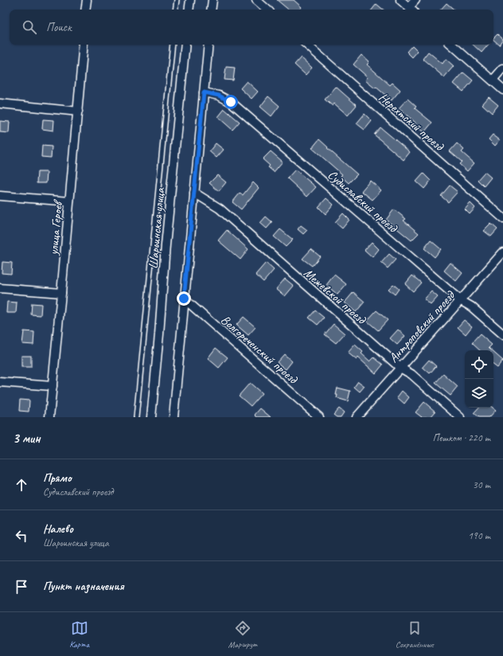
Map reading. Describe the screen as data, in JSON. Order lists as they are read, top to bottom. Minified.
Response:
{"streets":{"street":["Нерехтский проезд","Судиславский проезд","улица Героев","Шарьинская улица","Межевской проезд","Антроповский проезд","Волгореченский проезд"]},"crossings":[["Судиславский проезд","Антроповский проезд"],["Межевской проезд","Антроповский проезд"]],"page":{"search":"Поиск","heading":["3 мин","Пешком · 220 m"],"list":[["Прямо","Судиславский проезд","30 m"],["Налево","Шарьинская улица","190 m"],"Пункт назначения"],"nav":["Карта","Маршрут","Сохранённые"]}}
